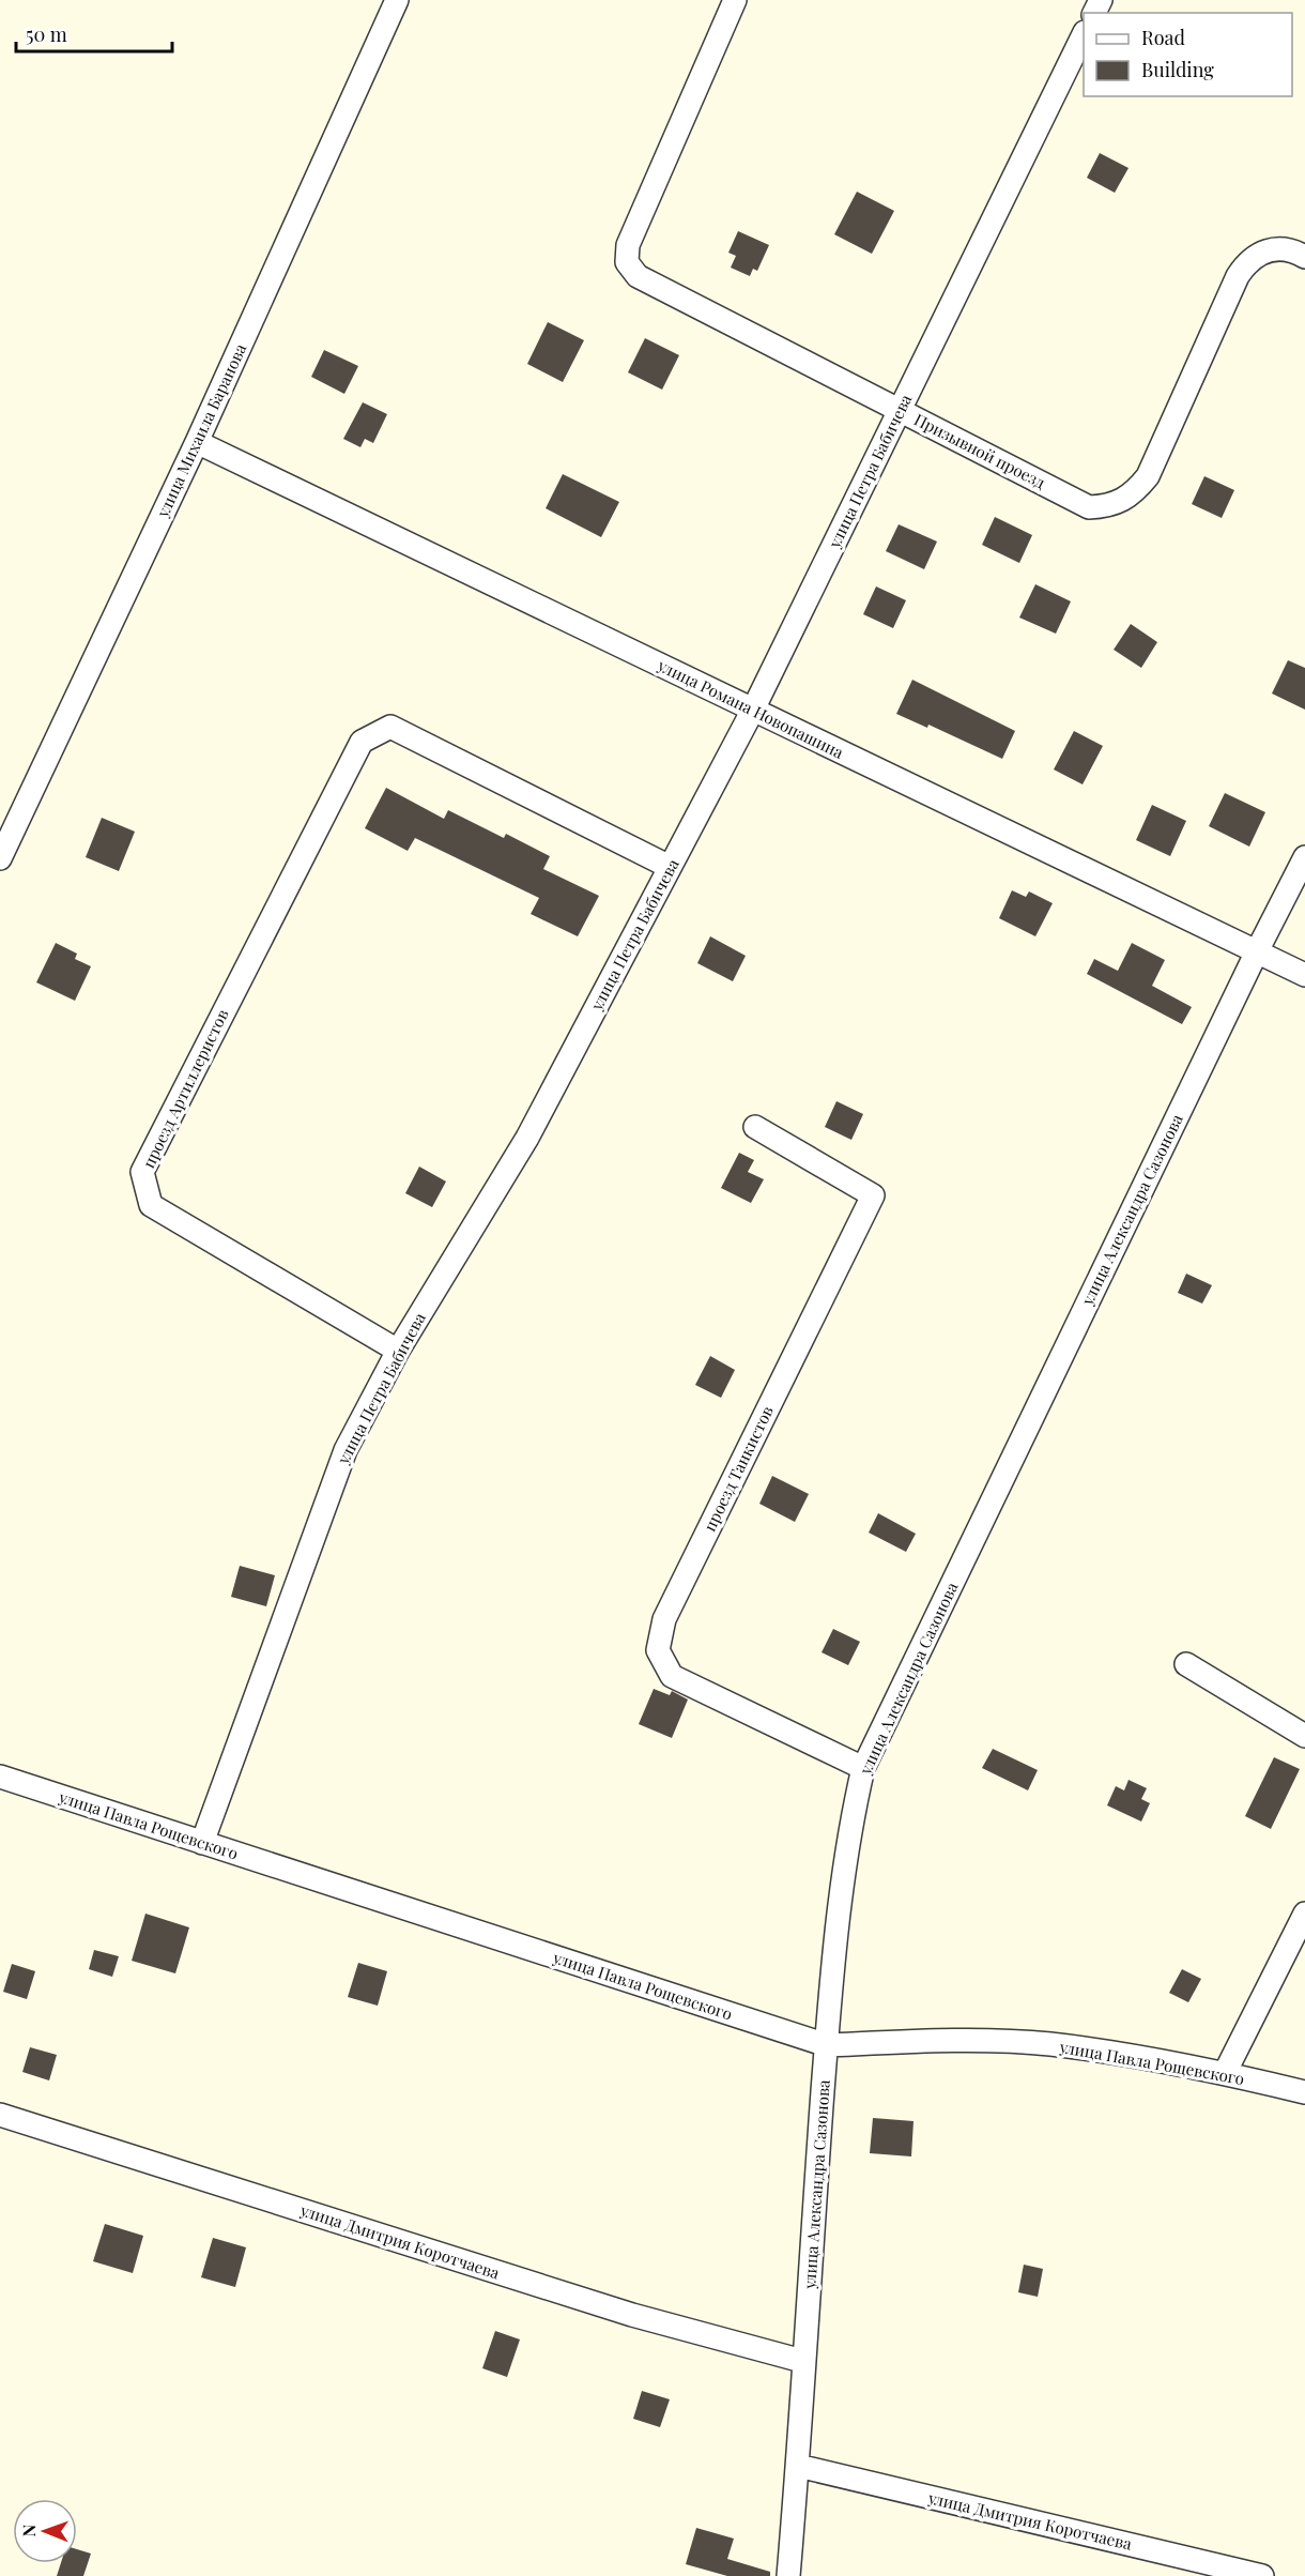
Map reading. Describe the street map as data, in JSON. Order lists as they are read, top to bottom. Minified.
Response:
{"streets":{"street":["улица Михаила Баранова","Призывной проезд","улица Петра Бабичева","улица Романа Новопашина","проезд Артиллеристов","улица Александра Сазонова","проезд Танкистов","улица Павла Рощевского","улица Дмитрия Коротчаева"]},"crossings":[["улица Михаила Баранова","улица Романа Новопашина"],["Призывной проезд","улица Петра Бабичева"],["улица Петра Бабичева","улица Романа Новопашина"],["улица Петра Бабичева","проезд Артиллеристов"],["улица Петра Бабичева","улица Павла Рощевского"],["улица Романа Новопашина","улица Александра Сазонова"],["улица Александра Сазонова","проезд Танкистов"],["улица Александра Сазонова","улица Павла Рощевского"],["улица Александра Сазонова","улица Дмитрия Коротчаева"]],"legend":["Road","Building"],"scale_bar":"50 m","north":"left"}
